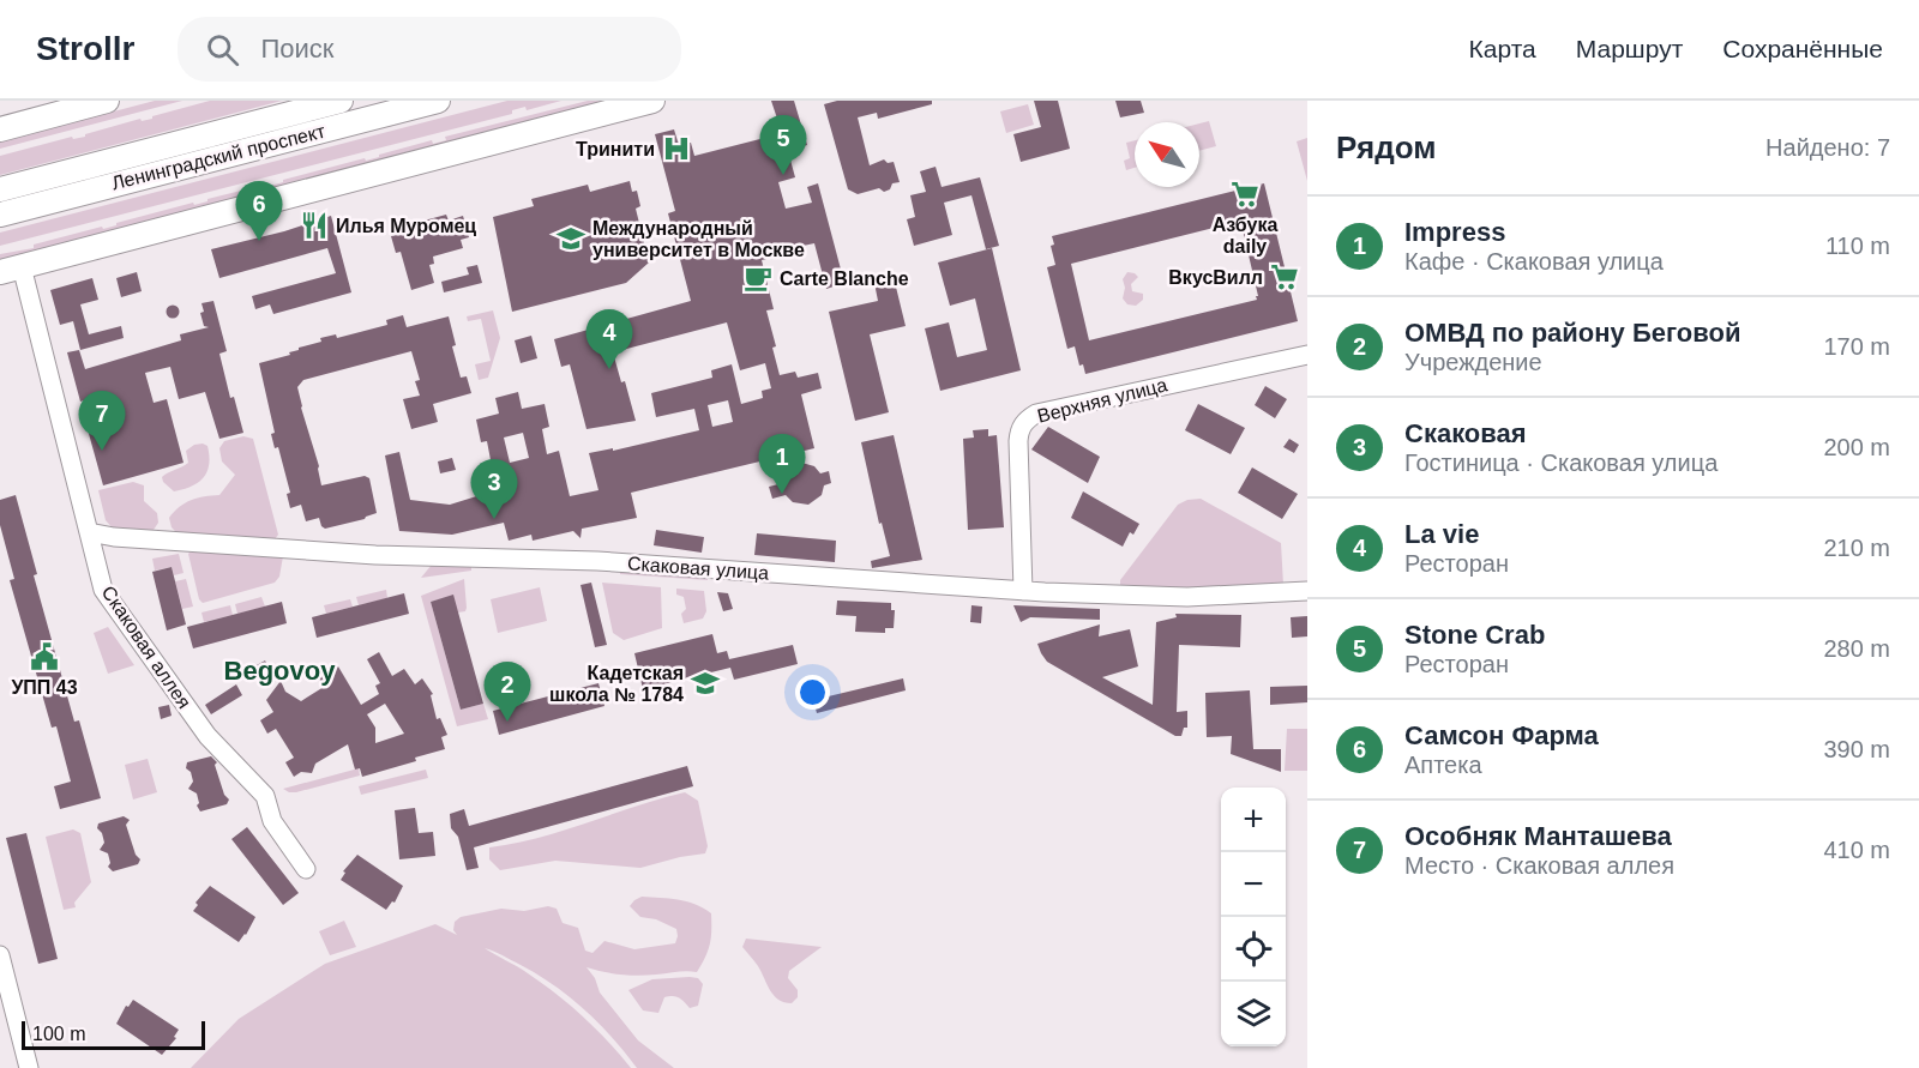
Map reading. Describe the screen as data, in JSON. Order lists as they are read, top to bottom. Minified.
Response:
{"streets":{"main road":["Ленинградский проспект"],"street":["Верхняя улица","Скаковая улица","Скаковая аллея"]},"crossings":[["Верхняя улица","Скаковая улица"],["Скаковая улица","Скаковая аллея"]],"districts":["Begovoy"],"places":{"hospital":["Тринити"],"supermarket":["Азбука daily","ВкусВилл"],"restaurant":["Илья Муромец"],"school or university":["Международный университет в Москве","Кадетская школа № 1784"],"cafe":["Carte Blanche"],"public building":["УПП 43"]},"scale_bar":"100 m","north":"top left","page":{"header":"Strollr","search":"Поиск","nav":["Карта","Маршрут","Сохранённые"],"heading":["Рядом","Найдено: 7"],"pins":["5","6","4","7","1","3","2"],"list":[{"mark":"1","name":"Impress","note":"Кафе · Скаковая улица","value":"110 m"},{"mark":"2","name":"ОМВД по району Беговой","note":"Учреждение","value":"170 m"},{"mark":"3","name":"Скаковая","note":"Гостиница · Скаковая улица","value":"200 m"},{"mark":"4","name":"La vie","note":"Ресторан","value":"210 m"},{"mark":"5","name":"Stone Crab","note":"Ресторан","value":"280 m"},{"mark":"6","name":"Самсон Фарма","note":"Аптека","value":"390 m"},{"mark":"7","name":"Особняк Манташева","note":"Место · Скаковая аллея","value":"410 m"}],"map_buttons":["+","−"],"scale":"100 m"}}
